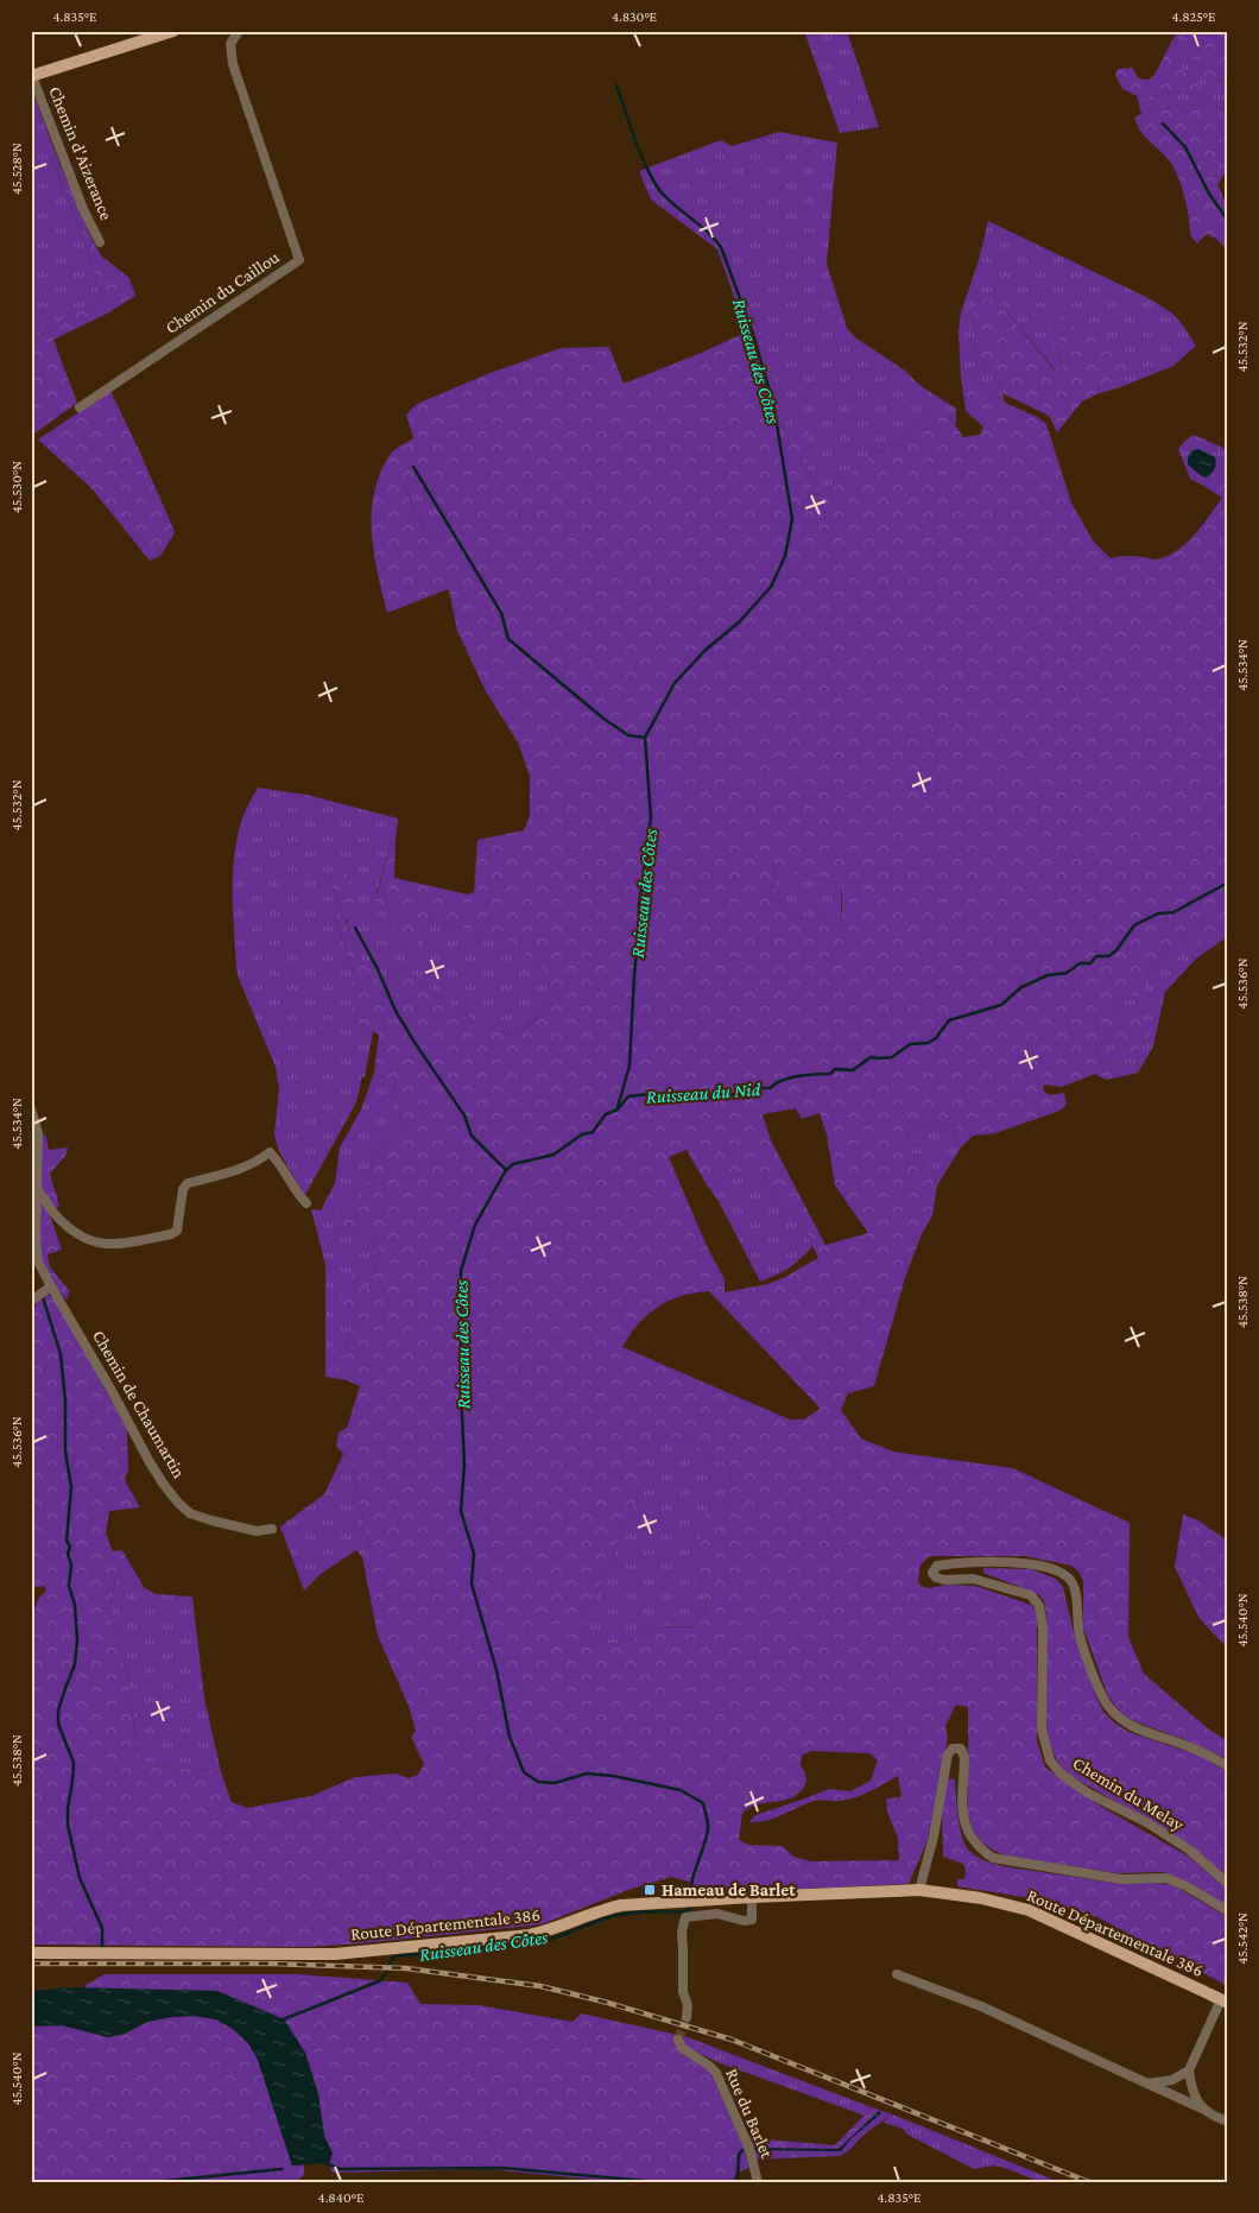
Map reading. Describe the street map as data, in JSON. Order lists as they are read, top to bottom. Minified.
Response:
{"streets":{"main road":["Route Départementale 386"],"street":["Chemin d'Aizerance","Chemin du Caillou","Chemin de Chaumartin","Chemin du Melay","Rue du Barlet"]},"water":["Ruisseau des Côtes","Ruisseau du Nid"],"places":{"transit":["Hameau de Barlet"]},"coordinates":["4.835°E","4.830°E","4.825°E","45.528°N","45.532°N","45.530°N","45.534°N","45.536°N","45.538°N","45.540°N","45.542°N","4.840°E"]}
